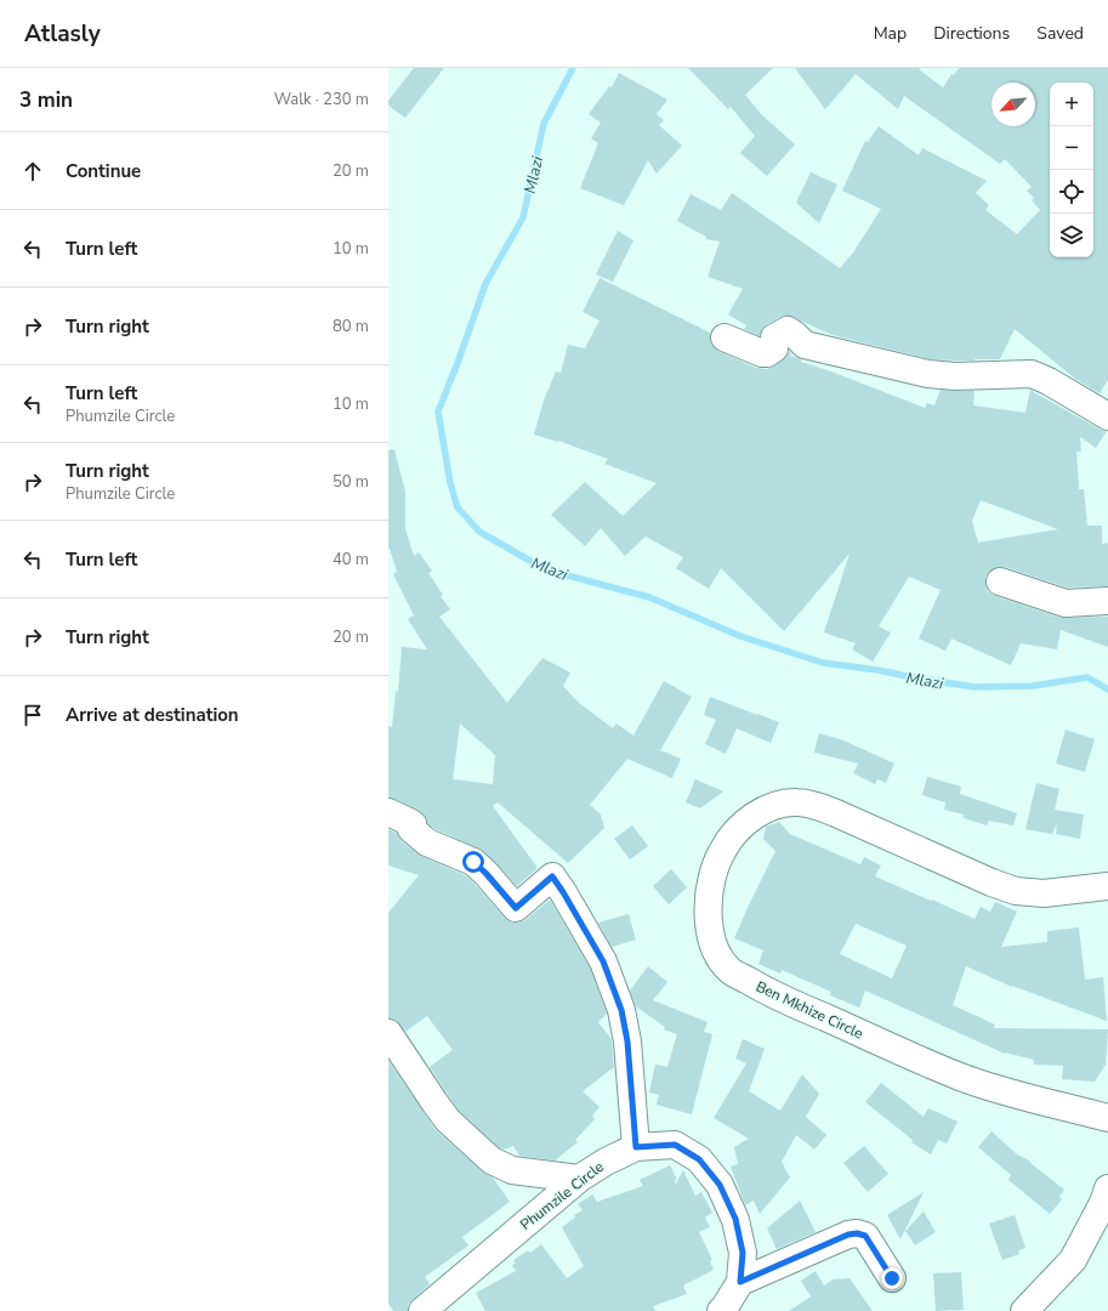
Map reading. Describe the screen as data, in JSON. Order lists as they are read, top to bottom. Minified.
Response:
{"streets":{"street":["Ben Mkhize Circle","Phumzile Circle"]},"water":["Mlazi"],"north":"bottom left","page":{"header":"Atlasly","nav":["Map","Directions","Saved"],"heading":["3 min","Walk · 230 m"],"map_buttons":["+","−"],"list":[["Continue","20 m"],["Turn left","10 m"],["Turn right","80 m"],["Turn left","Phumzile Circle","10 m"],["Turn right","Phumzile Circle","50 m"],["Turn left","40 m"],["Turn right","20 m"],"Arrive at destination"]}}
